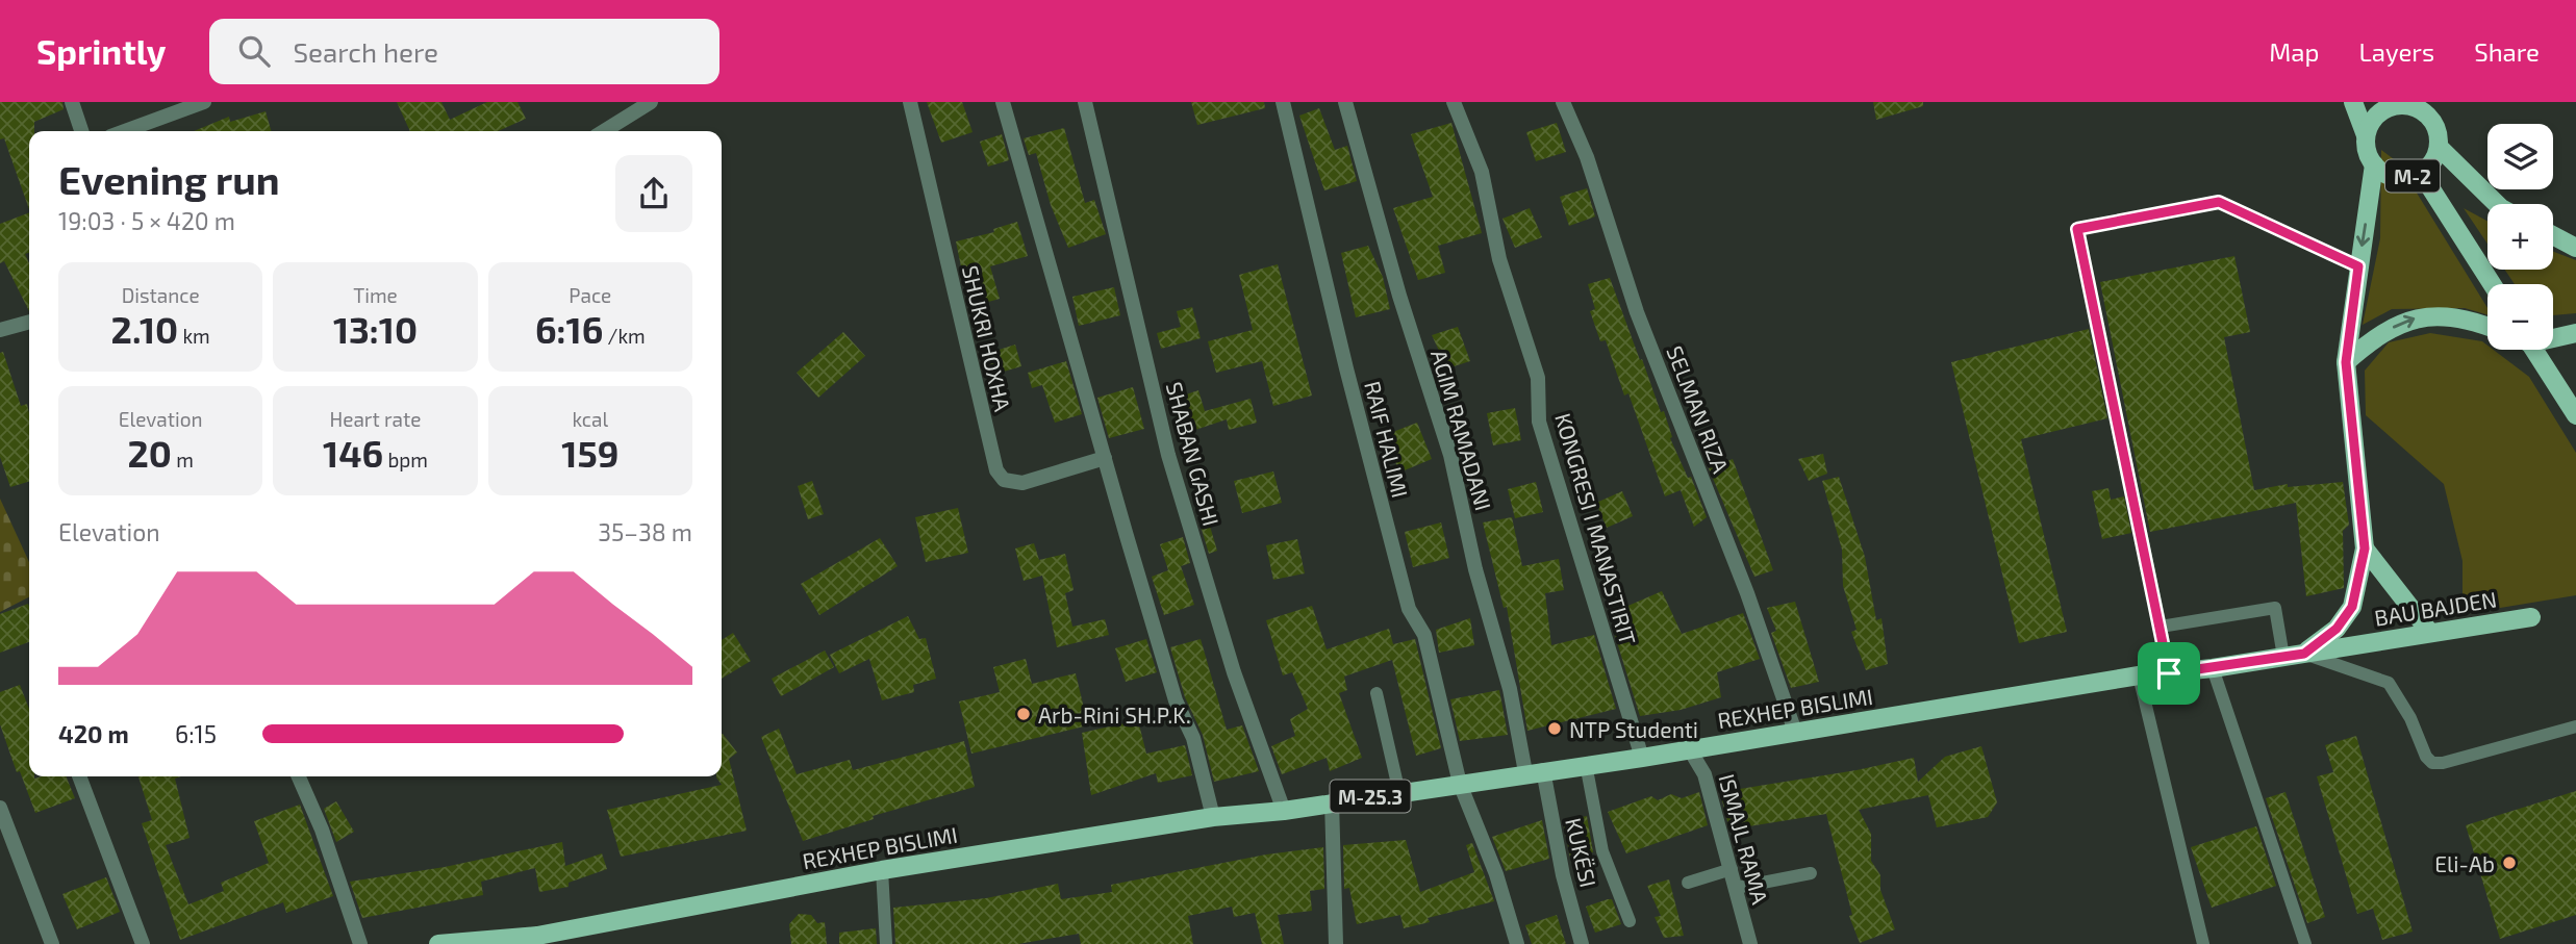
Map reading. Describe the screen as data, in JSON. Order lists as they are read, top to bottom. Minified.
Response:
{"streets":{"main road":["M-2","BAU BAJDEN","REXHEP BISLIMI","M-25.3"],"street":["SHUKRI HOXHA","SELMAN RIZA","AGIM RAMADANI","RAIF HALIMI","SHABAN GASHI","KONGRESI I MANASTIRIT","ISMAJL RAMA","KUKËSI"]},"crossings":[["SELMAN RIZA","REXHEP BISLIMI"],["AGIM RAMADANI","REXHEP BISLIMI"],["AGIM RAMADANI","KUKËSI"],["RAIF HALIMI","REXHEP BISLIMI"],["SHABAN GASHI","REXHEP BISLIMI"],["KONGRESI I MANASTIRIT","REXHEP BISLIMI"],["BAU BAJDEN","REXHEP BISLIMI"],["REXHEP BISLIMI","ISMAJL RAMA"],["REXHEP BISLIMI","KUKËSI"]],"places":["Arb-Rini SH.P.K.","NTP Studenti","Eli-Ab"],"page":{"header":"Sprintly","search":"Search here","nav":["Map","Layers","Share"],"map_buttons":["+","−"],"heading":["Evening run","19:03 · 5 × 420 m"],"stats":[["Distance","2.10 km"],["Time","13:10"],["Pace","6:16 /km"],["Elevation","20 m"],["Heart rate","146 bpm"],["kcal","159"]],"chart":["Elevation","35–38 m"],"list":[{"name":"420 m","note":"6:15"}]}}
